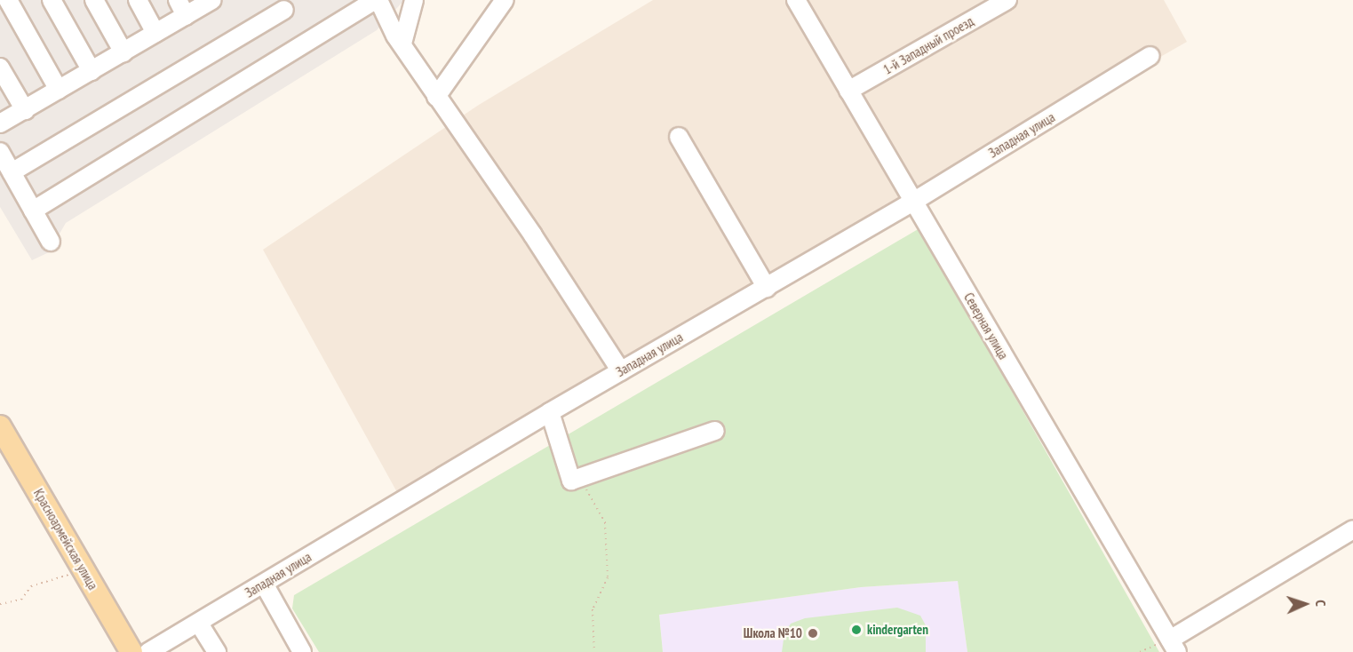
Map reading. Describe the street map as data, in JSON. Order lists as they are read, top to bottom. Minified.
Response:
{"streets":{"main road":["Красноармейская улица"],"street":["1-й Западный проезд","Западная улица","Северная улица"]},"crossings":[["1-й Западный проезд","Северная улица"],["Западная улица","Северная улица"]],"places":["kindergarten","Школа №10"],"north":"right"}
